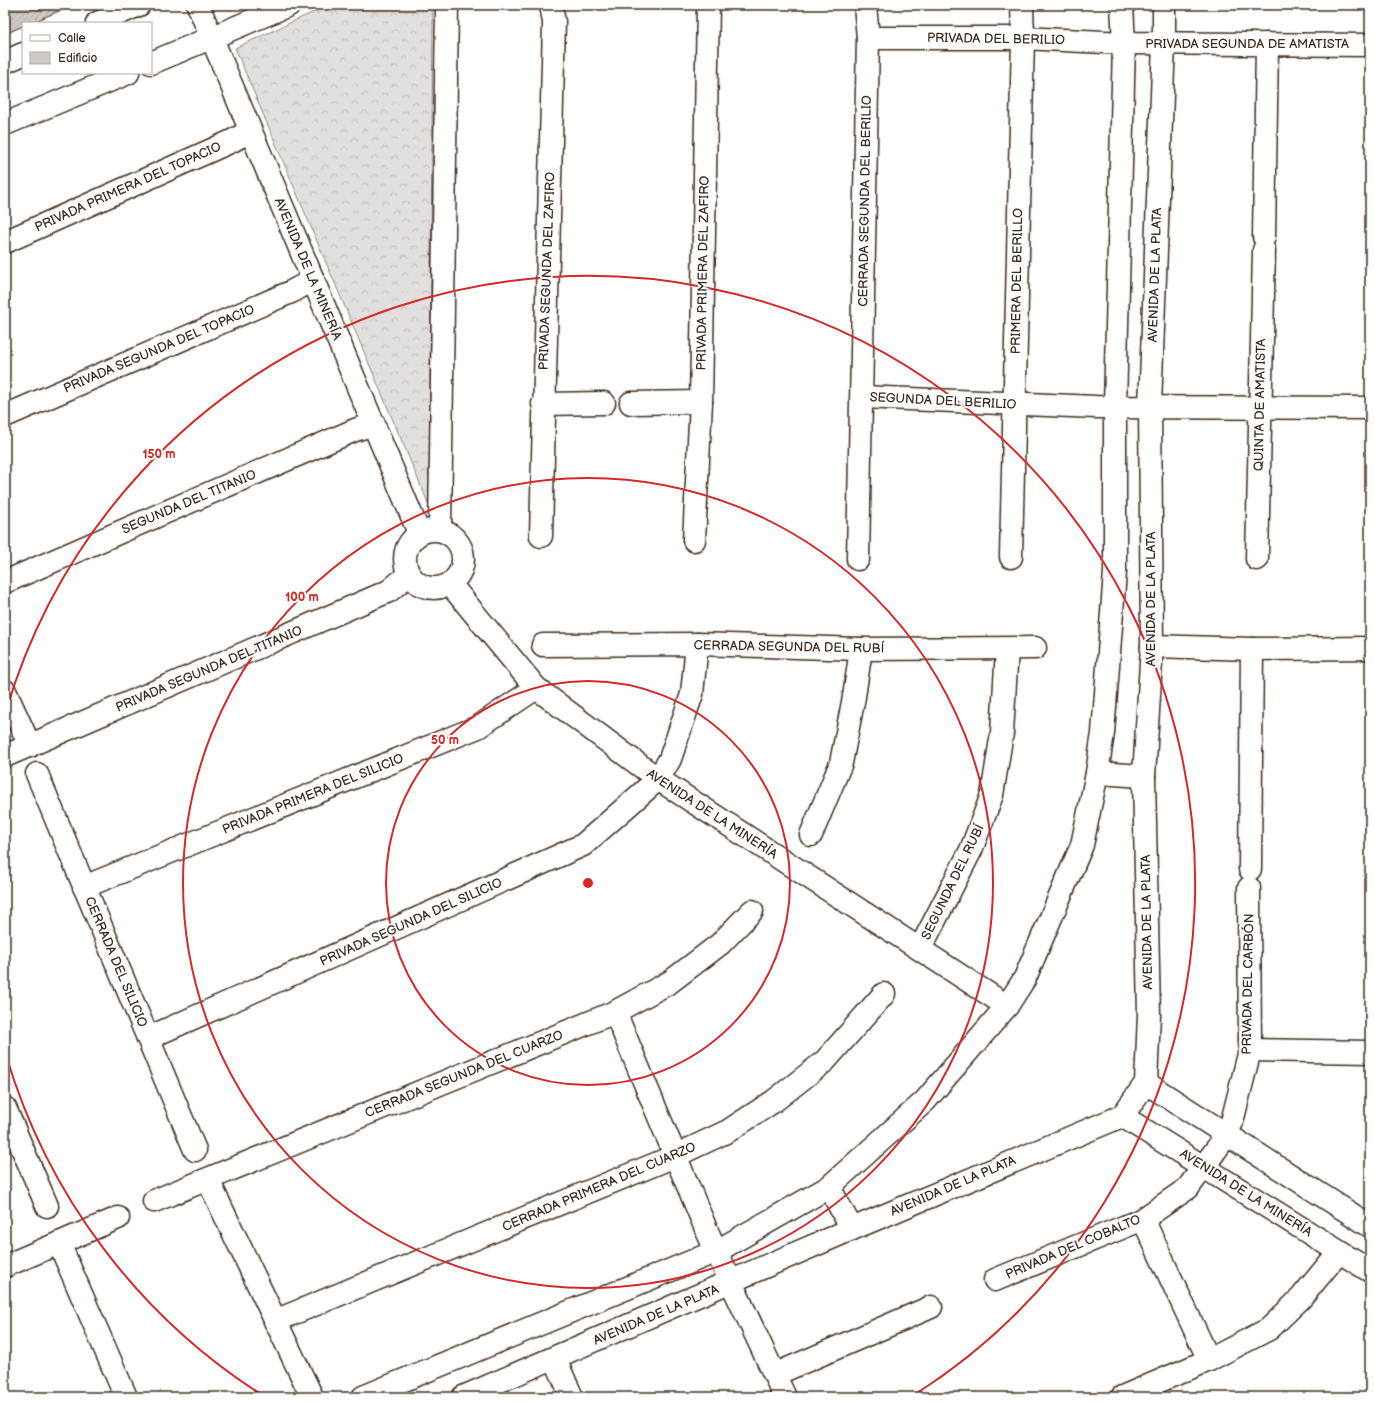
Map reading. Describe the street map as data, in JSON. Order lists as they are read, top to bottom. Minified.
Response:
{"streets":{"street":["PRIVADA DEL BERILIO","PRIVADA SEGUNDA DE AMATISTA","PRIVADA PRIMERA DEL TOPACIO","CERRADA SEGUNDA DEL BERILIO","AVENIDA DE LA MINERÍA","PRIVADA SEGUNDA DEL ZAFIRO","PRIVADA PRIMERA DEL ZAFIRO","AVENIDA DE LA PLATA","PRIMERA DEL BERILLO","PRIVADA SEGUNDA DEL TOPACIO","SEGUNDA DEL BERILIO","QUINTA DE AMATISTA","SEGUNDA DEL TITANIO","CERRADA SEGUNDA DEL RUBÍ","PRIVADA SEGUNDA DEL TITANIO","PRIVADA PRIMERA DEL SILICIO","SEGUNDA DEL RUBÍ","PRIVADA SEGUNDA DEL SILICIO","CERRADA DEL SILICIO","PRIVADA DEL CARBÓN","CERRADA SEGUNDA DEL CUARZO","CERRADA PRIMERA DEL CUARZO","PRIVADA DEL COBALTO"]},"crossings":[["PRIVADA DEL BERILIO","PRIVADA SEGUNDA DE AMATISTA"],["PRIVADA DEL BERILIO","CERRADA SEGUNDA DEL BERILIO"],["PRIVADA DEL BERILIO","PRIMERA DEL BERILLO"],["PRIVADA SEGUNDA DE AMATISTA","AVENIDA DE LA PLATA"],["PRIVADA SEGUNDA DE AMATISTA","QUINTA DE AMATISTA"],["PRIVADA PRIMERA DEL TOPACIO","AVENIDA DE LA MINERÍA"],["CERRADA SEGUNDA DEL BERILIO","SEGUNDA DEL BERILIO"],["AVENIDA DE LA MINERÍA","AVENIDA DE LA PLATA"],["AVENIDA DE LA MINERÍA","PRIVADA SEGUNDA DEL TOPACIO"],["AVENIDA DE LA MINERÍA","SEGUNDA DEL TITANIO"],["AVENIDA DE LA MINERÍA","PRIVADA SEGUNDA DEL TITANIO"],["AVENIDA DE LA MINERÍA","PRIVADA PRIMERA DEL SILICIO"],["AVENIDA DE LA MINERÍA","SEGUNDA DEL RUBÍ"],["AVENIDA DE LA MINERÍA","PRIVADA SEGUNDA DEL SILICIO"],["AVENIDA DE LA MINERÍA","PRIVADA DEL CARBÓN"],["AVENIDA DE LA MINERÍA","PRIVADA DEL COBALTO"],["AVENIDA DE LA PLATA","SEGUNDA DEL BERILIO"],["PRIMERA DEL BERILLO","SEGUNDA DEL BERILIO"],["SEGUNDA DEL BERILIO","QUINTA DE AMATISTA"],["CERRADA SEGUNDA DEL RUBÍ","SEGUNDA DEL RUBÍ"],["CERRADA SEGUNDA DEL RUBÍ","PRIVADA SEGUNDA DEL SILICIO"],["PRIVADA PRIMERA DEL SILICIO","CERRADA DEL SILICIO"],["PRIVADA SEGUNDA DEL SILICIO","CERRADA DEL SILICIO"],["PRIVADA DEL CARBÓN","PRIVADA DEL COBALTO"]],"legend":["Calle","Edificio"],"rings":["150 m","100 m","50 m"]}
